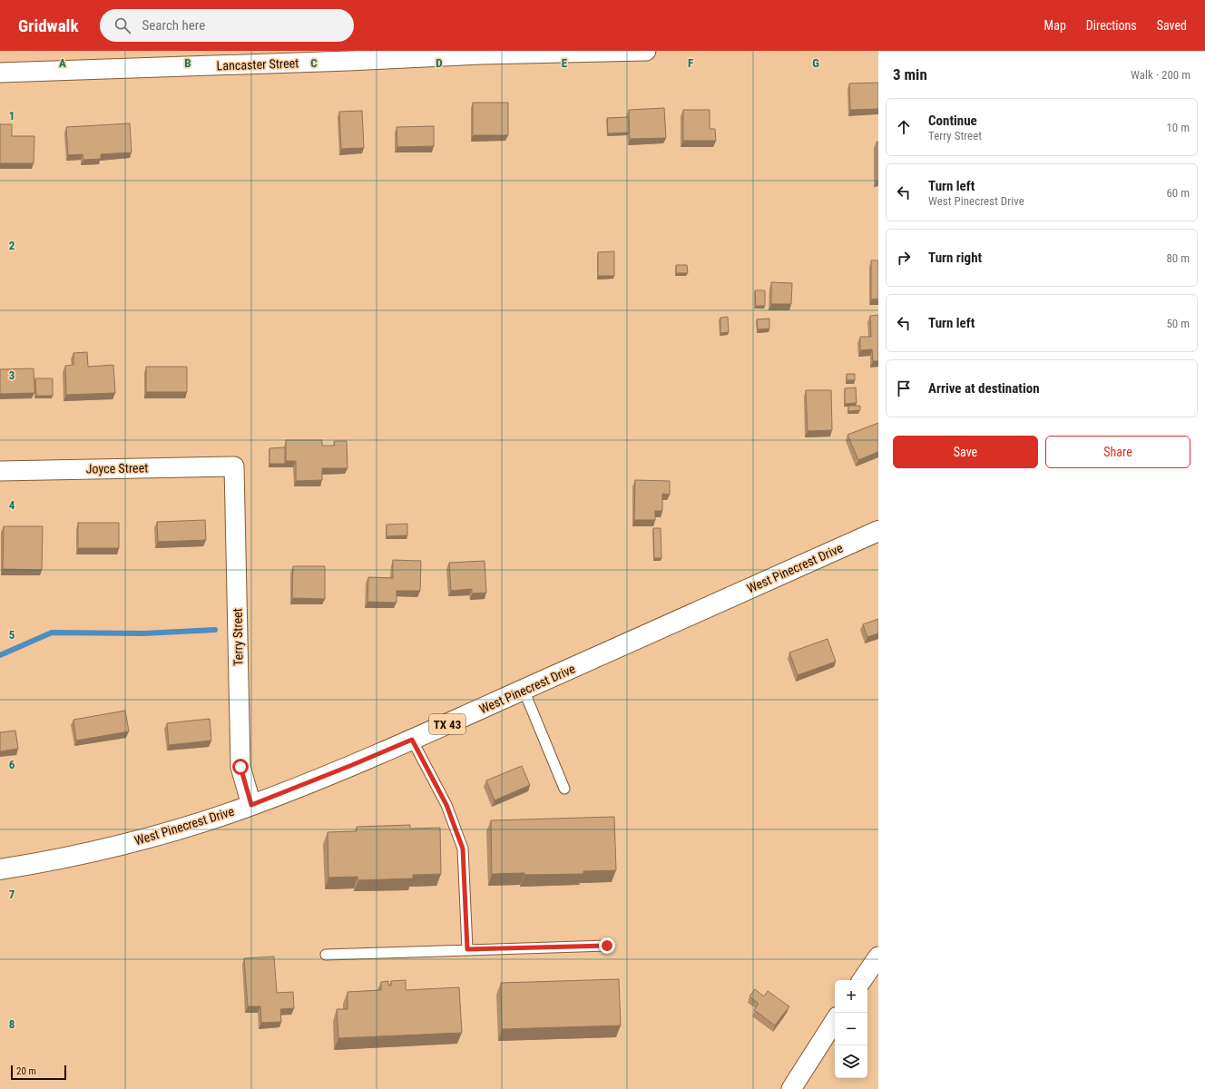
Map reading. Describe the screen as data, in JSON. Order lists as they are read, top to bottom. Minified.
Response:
{"streets":{"main road":["West Pinecrest Drive","TX 43"],"street":["Lancaster Street","Joyce Street","Terry Street"]},"crossings":[["Joyce Street","Terry Street"],["West Pinecrest Drive","Terry Street"]],"scale_bar":"20 m","page":{"header":"Gridwalk","search":"Search here","nav":["Map","Directions","Saved"],"heading":["3 min","Walk · 200 m"],"list":[["Continue","Terry Street","10 m"],["Turn left","West Pinecrest Drive","60 m"],["Turn right","80 m"],["Turn left","50 m"],"Arrive at destination"],"buttons":["Save","Share"],"map_buttons":["+","−"],"scale":"20 m"},"grid":{"columns":["A","B","C","D","E","F","G"],"rows":["1","2","3","4","5","6","7","8"]}}
